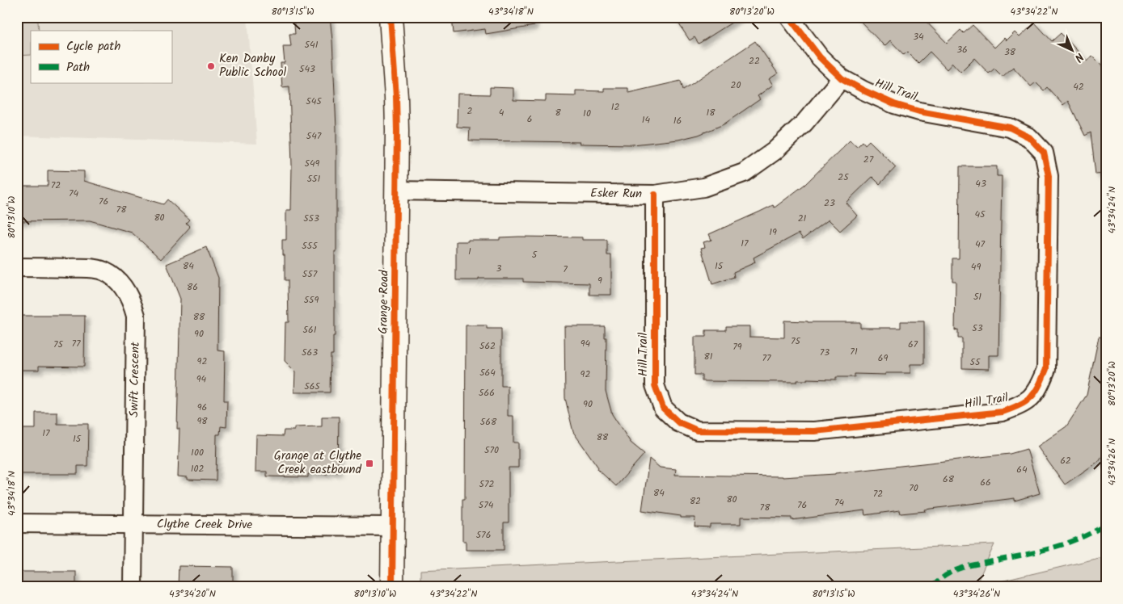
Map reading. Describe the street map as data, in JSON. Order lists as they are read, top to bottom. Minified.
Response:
{"streets":{"street":["Hill Trail","Esker Run","Grange Road","Swift Crescent","Clythe Creek Drive"]},"crossings":[["Hill Trail","Esker Run"],["Esker Run","Grange Road"],["Grange Road","Clythe Creek Drive"],["Swift Crescent","Clythe Creek Drive"]],"places":{"other":["Ken Danby Public School"],"transit":["Grange at Clythe Creek eastbound"]},"house_numbers":["34","541","36","38","22","543","20","42","545","12","2","4","8","18","10","6","14","16","547","27","549","25","551","43","72","74","76","23","78","45","80","553","21","19","17","47","555","1","5","84","15","49","3","7","557","9","86","51","559","88","53","561","90","75","77","94","75","67","562","79","71","563","73","81","77","69","92","55","564","92","94","565","566","90","96","98","568","17","88","15","570","100","62","102","64","68","66","572","70","84","72","80","82","74","574","76","78","576"],"legend":["Cycle path","Path"],"north":"bottom right","coordinates":["80°13'15\"W","43°34'18\"N","80°13'20\"W","43°34'22\"N","43°34'24\"N","80°13'10\"W","43°34'26\"N","43°34'20\"N"]}
